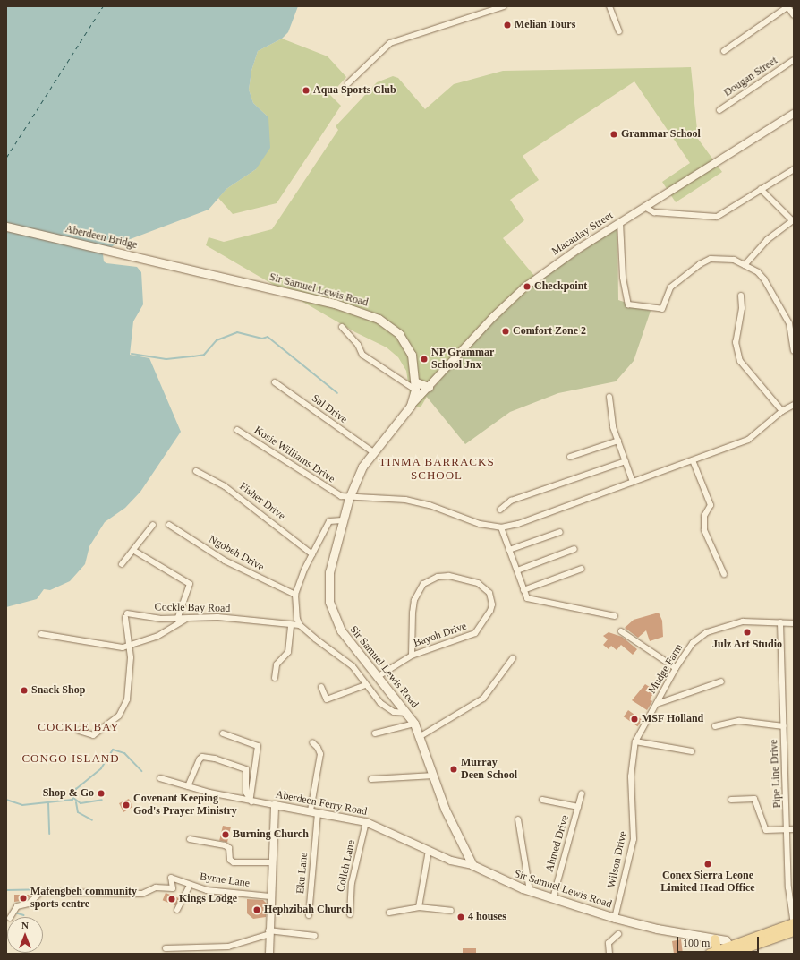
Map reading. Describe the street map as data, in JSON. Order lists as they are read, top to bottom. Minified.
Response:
{"streets":{"main road":["Aberdeen Bridge","Sir Samuel Lewis Road"],"street":["Dougan Street","Macaulay Street","Sal Drive","Kosie Williams Drive","Fisher Drive","Ngobeh Drive","Cockle Bay Road","Bayoh Drive","Mudge Farm","Pipe Line Drive","Aberdeen Ferry Road","Ahmed Drive","Wilson Drive","Colleh Lane","Eku Lane","Byrne Lane"]},"crossings":[["Macaulay Street","Sir Samuel Lewis Road"],["Aberdeen Bridge","Sir Samuel Lewis Road"],["Sir Samuel Lewis Road","Sal Drive"],["Sir Samuel Lewis Road","Kosie Williams Drive"],["Sir Samuel Lewis Road","Bayoh Drive"],["Sir Samuel Lewis Road","Aberdeen Ferry Road"],["Sir Samuel Lewis Road","Ahmed Drive"],["Sir Samuel Lewis Road","Wilson Drive"],["Mudge Farm","Pipe Line Drive"],["Mudge Farm","Wilson Drive"],["Aberdeen Ferry Road","Colleh Lane"],["Aberdeen Ferry Road","Eku Lane"]],"districts":["TINMA BARRACKS SCHOOL","COCKLE BAY","CONGO ISLAND"],"places":["Melian Tours","Aqua Sports Club","Grammar School","Checkpoint","Comfort Zone 2","NP Grammar School Jnx","Julz Art Studio","Snack Shop","MSF Holland","Murray Deen School","Shop & Go","Covenant Keeping God's Prayer Ministry","Burning Church","Conex Sierra Leone Limited Head Office","Mafengbeh community sports centre","Kings Lodge","Hephzibah Church","4 houses"],"scale_bar":"100 m","north":"top"}
